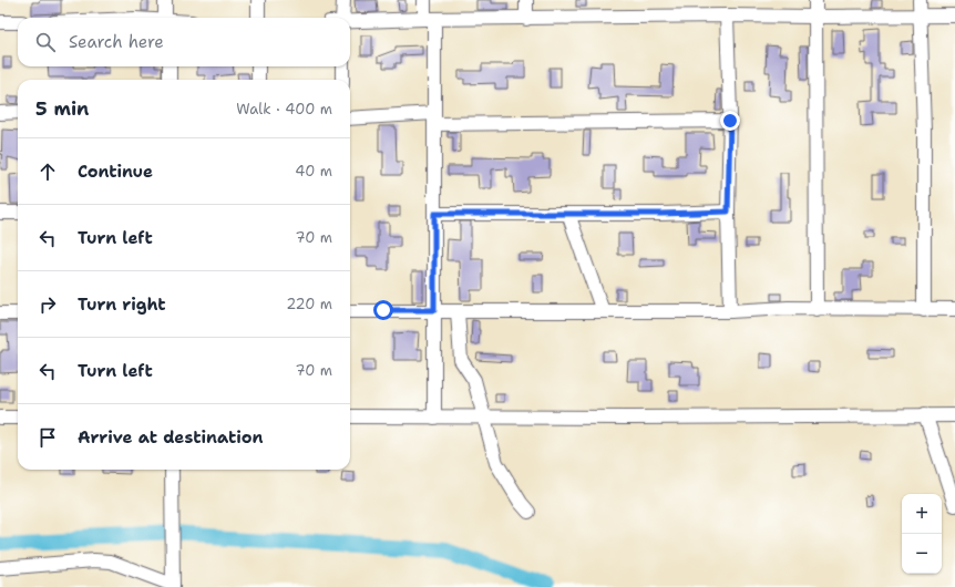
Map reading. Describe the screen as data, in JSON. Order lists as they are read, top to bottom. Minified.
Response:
{"page":{"search":"Search here","heading":["5 min","Walk · 400 m"],"list":[["Continue","40 m"],["Turn left","70 m"],["Turn right","220 m"],["Turn left","70 m"],"Arrive at destination"],"map_buttons":["+","−"]}}
